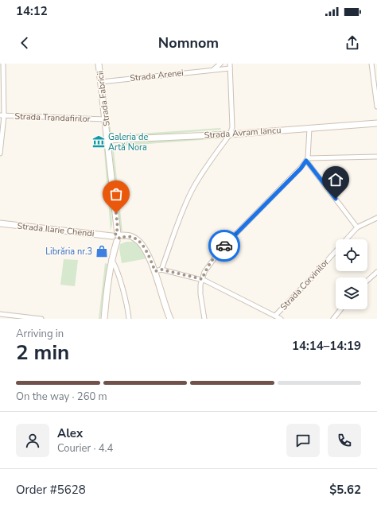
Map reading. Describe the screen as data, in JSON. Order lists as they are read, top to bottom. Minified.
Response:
{"streets":{"street":["Strada Arenei","Strada Fabricii","Strada Trandafirilor","Strada Avram Iancu","Strada Ilarie Chendi","Strada Corvinilor"]},"crossings":[["Strada Arenei","Strada Fabricii"],["Strada Fabricii","Strada Trandafirilor"],["Strada Fabricii","Strada Avram Iancu"],["Strada Fabricii","Strada Ilarie Chendi"]],"places":{"museum":["Galeria de Artă Nora"],"shop":["Librăria nr.3"]},"page":{"status":"14:12","header":"Nomnom","heading":["2 min","Arriving in","14:14–14:19"],"panel":["Alex","Courier · 4.4","Order #5628","$5.62"],"bar":"On the way · 260 m"}}
